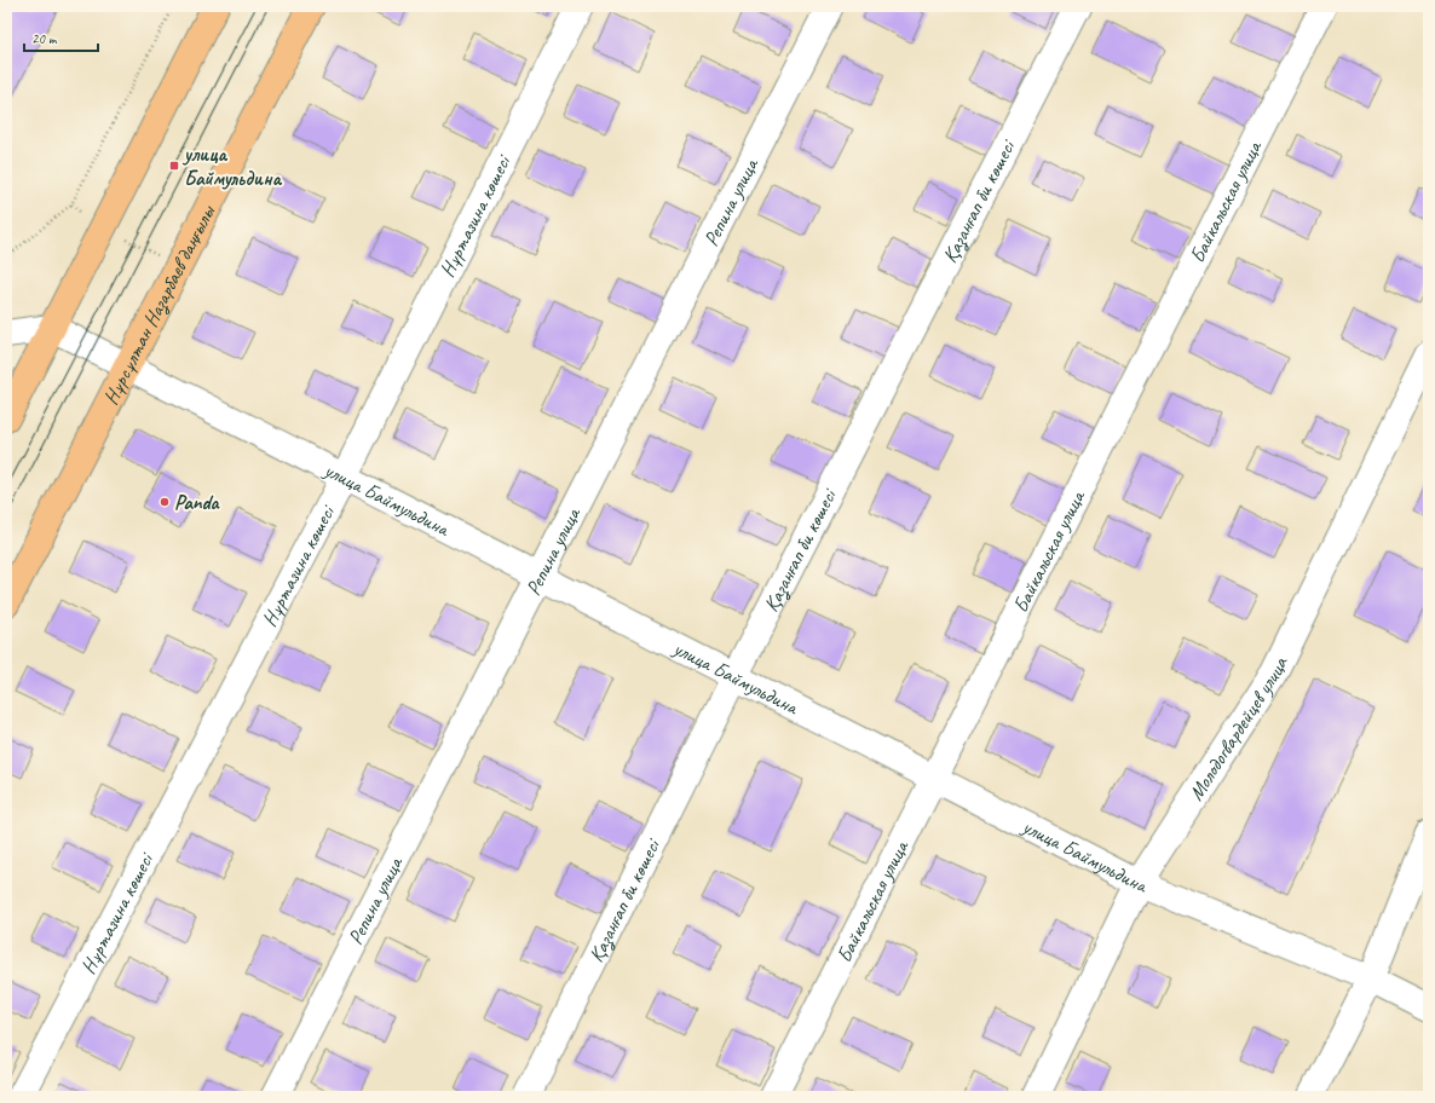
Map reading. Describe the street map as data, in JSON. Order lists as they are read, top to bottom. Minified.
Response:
{"streets":{"main road":["Нұрсұлтан Назарбаев даңғылы"],"street":["Қазанғап би көшесі","Репина улица","Байкальская улица","Нұртазина көшесі","улица Баймульдина","Молодогвардейцев улица"]},"crossings":[["Қазанғап би көшесі","улица Баймульдина"],["Репина улица","улица Баймульдина"],["Байкальская улица","улица Баймульдина"],["Нұртазина көшесі","улица Баймульдина"],["Нұрсұлтан Назарбаев даңғылы","улица Баймульдина"],["улица Баймульдина","Молодогвардейцев улица"]],"places":{"transit":["улица Баймульдина"],"other":["Panda"]},"scale_bar":"20 m"}
